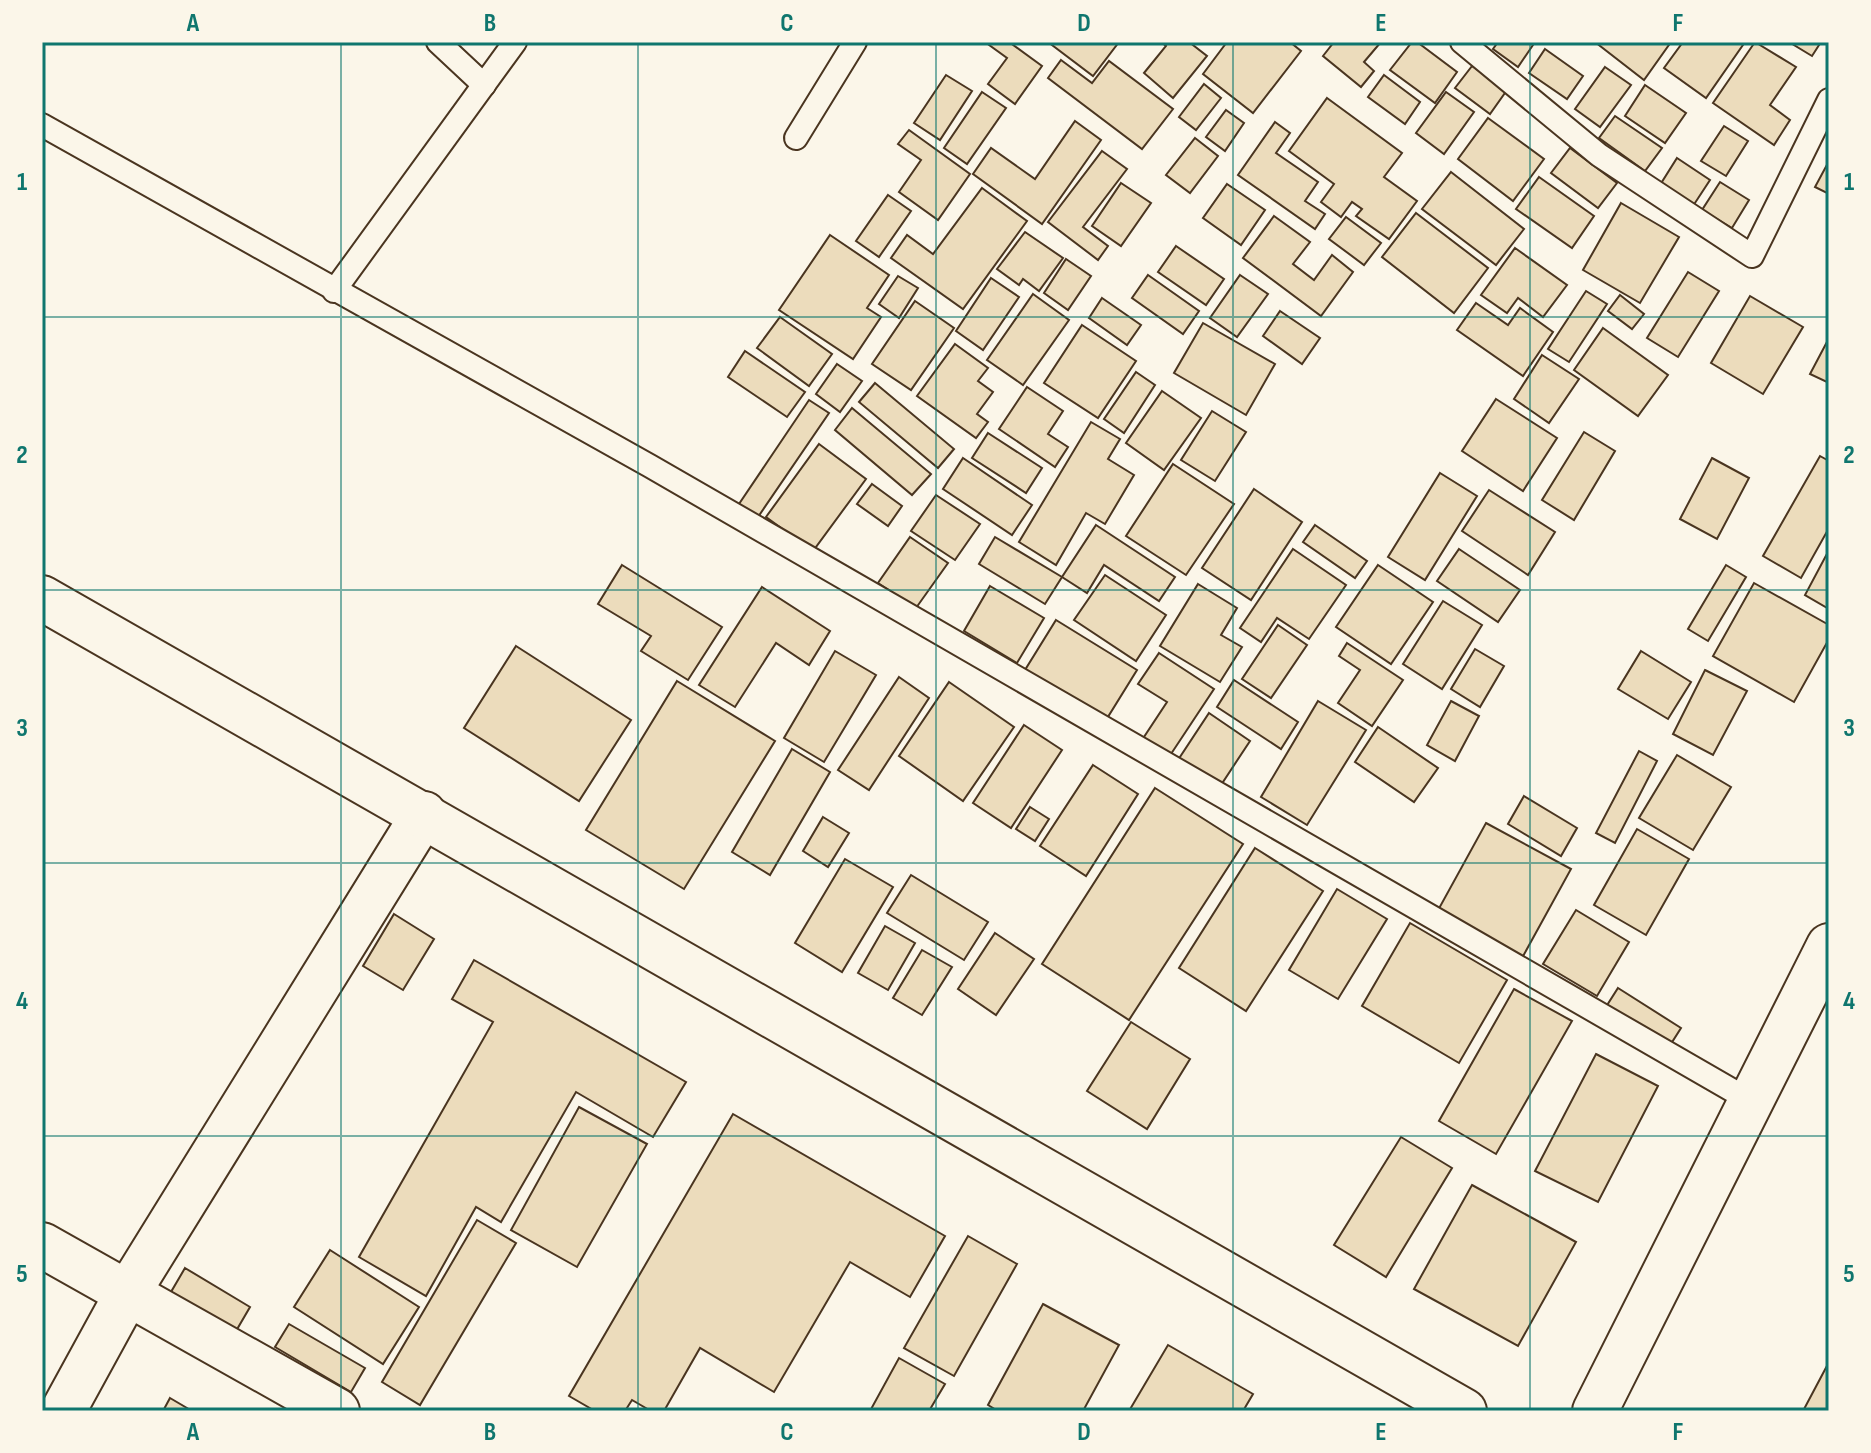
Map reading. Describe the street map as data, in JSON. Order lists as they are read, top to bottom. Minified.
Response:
{"grid":{"columns":["A","B","C","D","E","F"],"rows":["1","2","3","4","5"]}}
